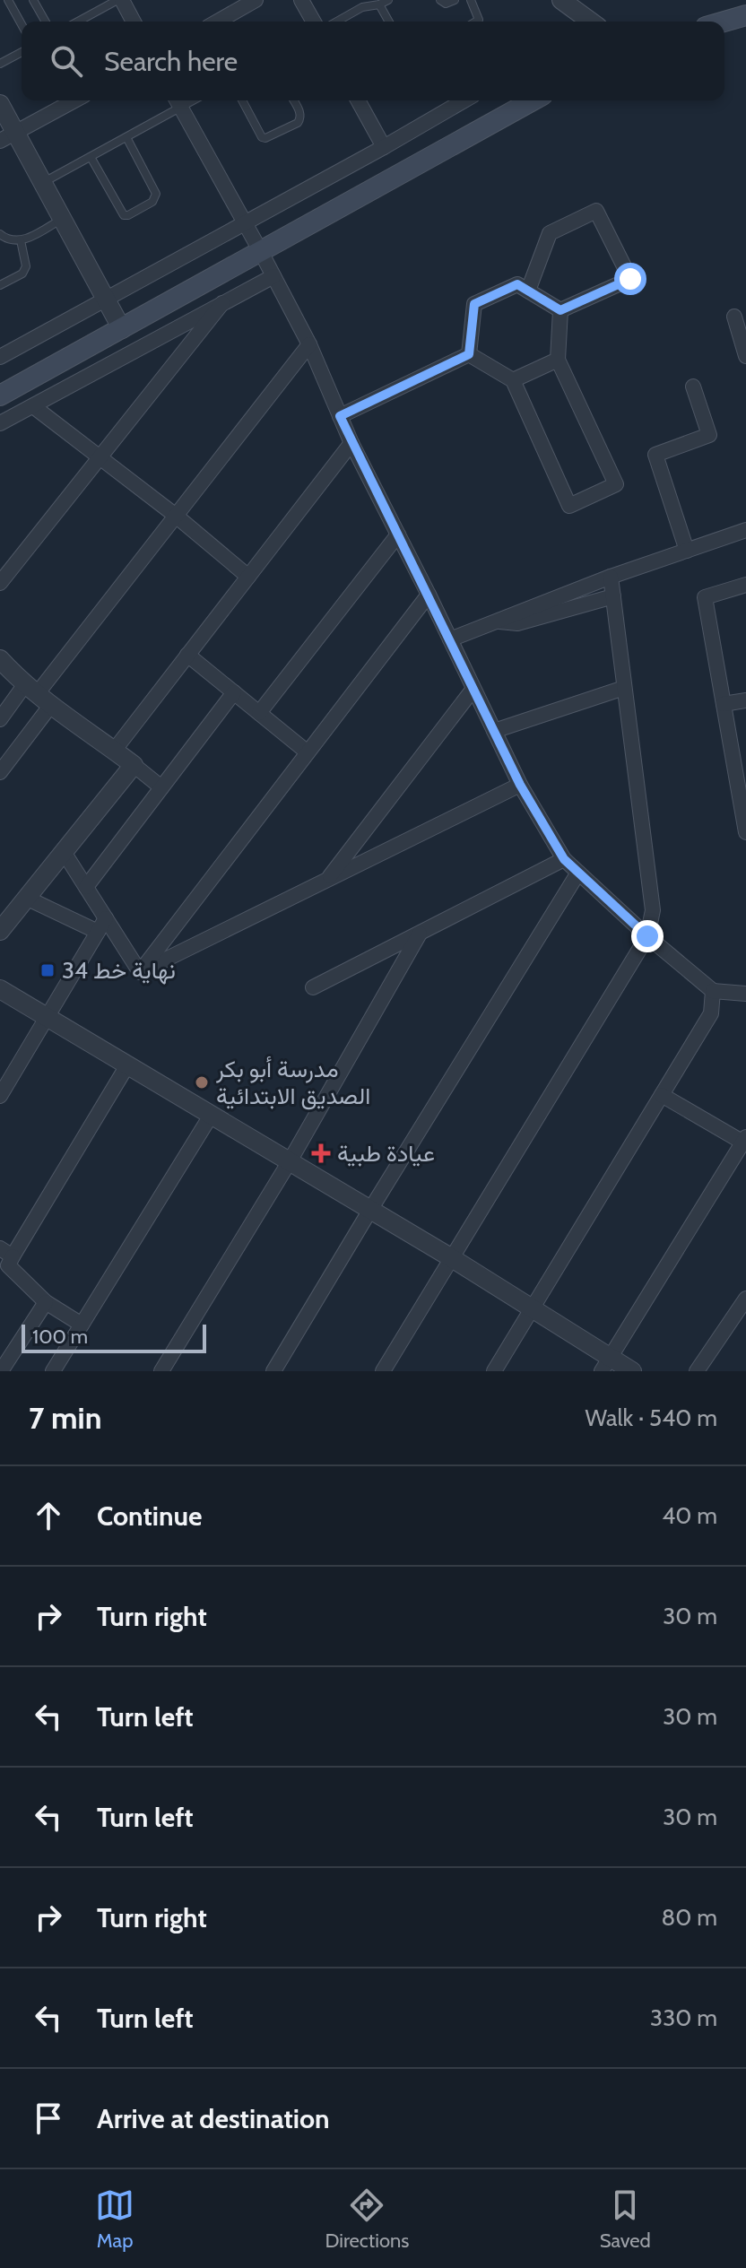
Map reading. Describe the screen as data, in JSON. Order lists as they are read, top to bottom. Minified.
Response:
{"places":{"transit":["نهاية خط 34"],"other":["مدرسة أبو بكر الصديق الابتدائية"],"health":["عيادة طبية"]},"scale_bar":"100 m","page":{"search":"Search here","scale":"100 m","heading":["7 min","Walk · 540 m"],"list":[["Continue","40 m"],["Turn right","30 m"],["Turn left","30 m"],["Turn left","30 m"],["Turn right","80 m"],["Turn left","330 m"],"Arrive at destination"],"nav":["Map","Directions","Saved"]}}
